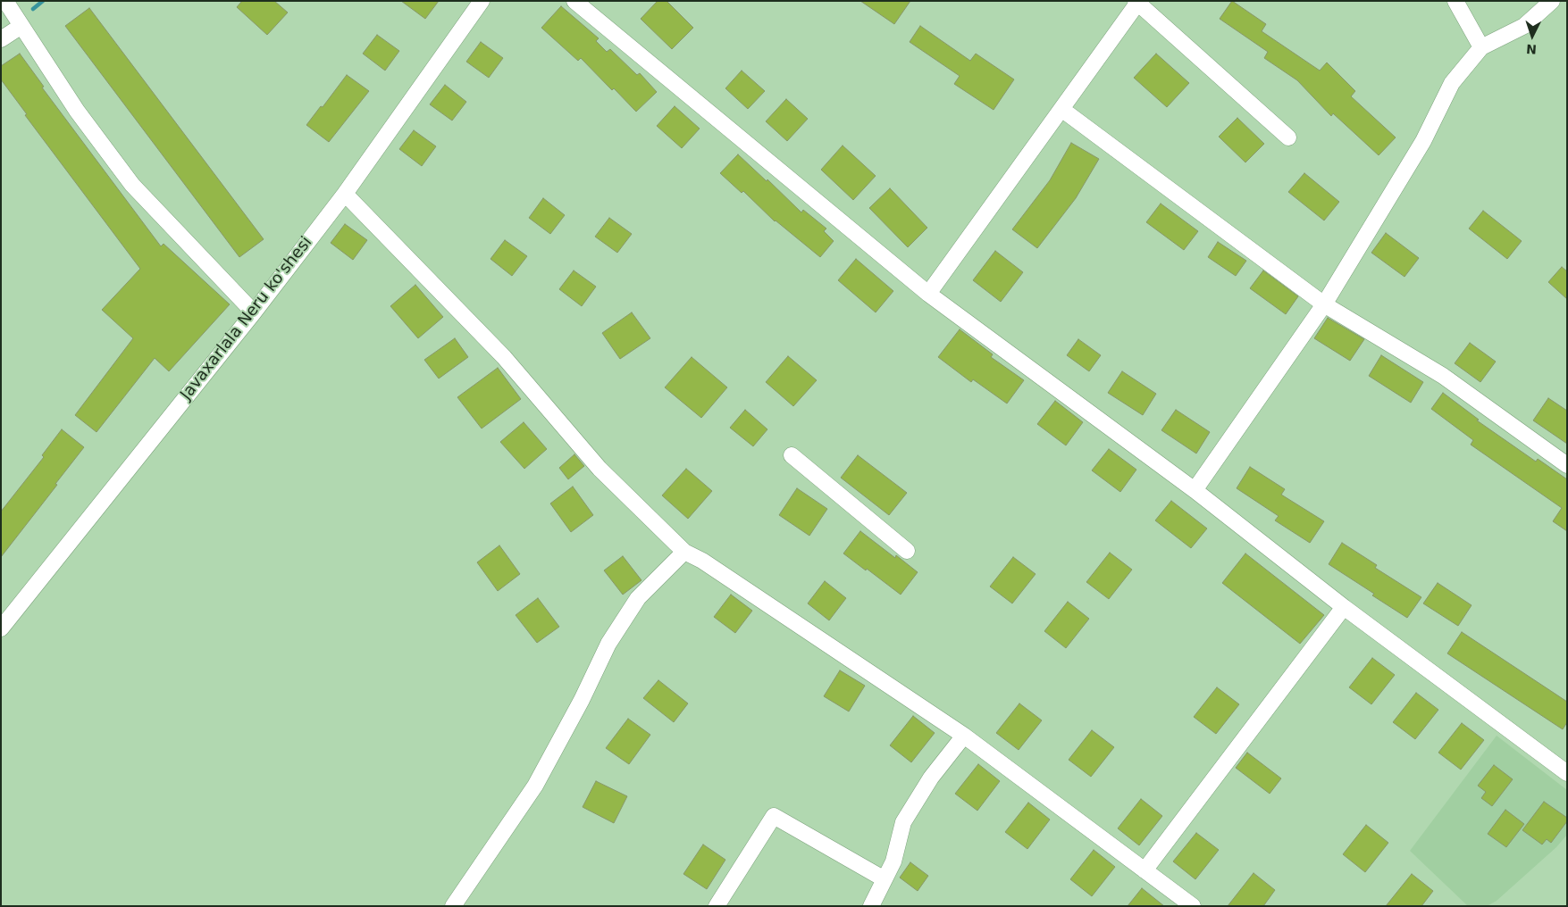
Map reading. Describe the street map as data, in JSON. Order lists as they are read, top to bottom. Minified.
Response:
{"streets":{"street":["Javaxarlala Neru ko'shesi"]},"north":"bottom"}
